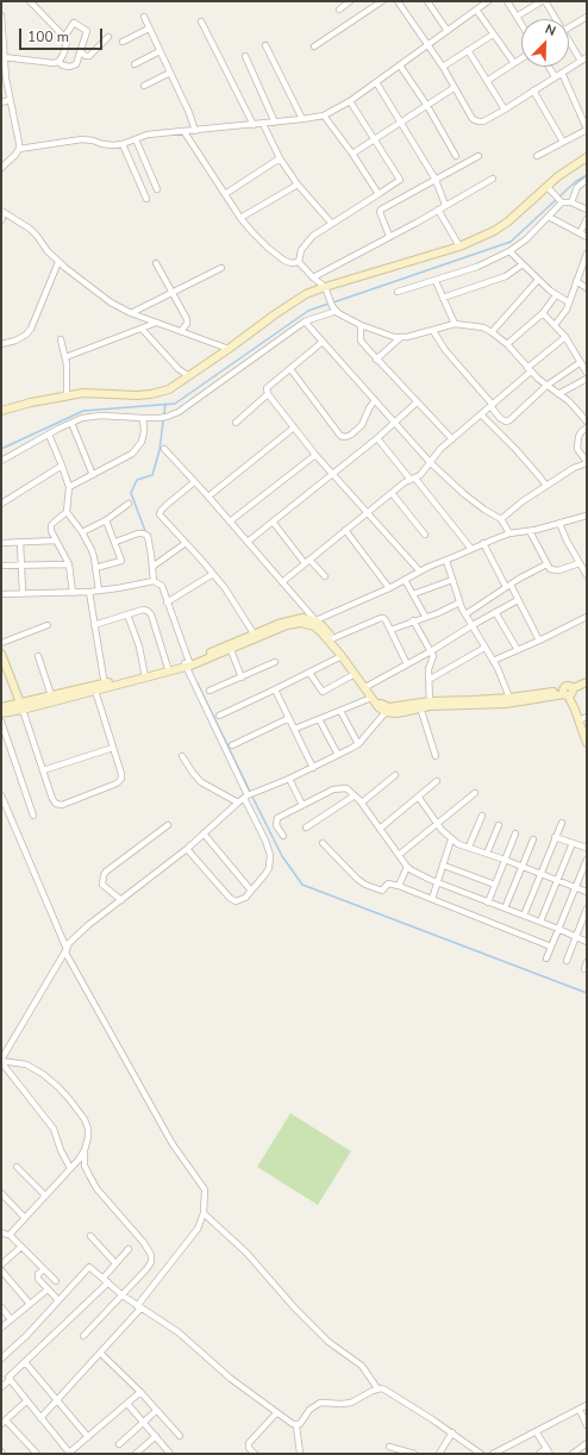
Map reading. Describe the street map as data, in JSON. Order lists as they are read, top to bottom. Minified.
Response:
{"scale_bar":"100 m","north":"top right"}
